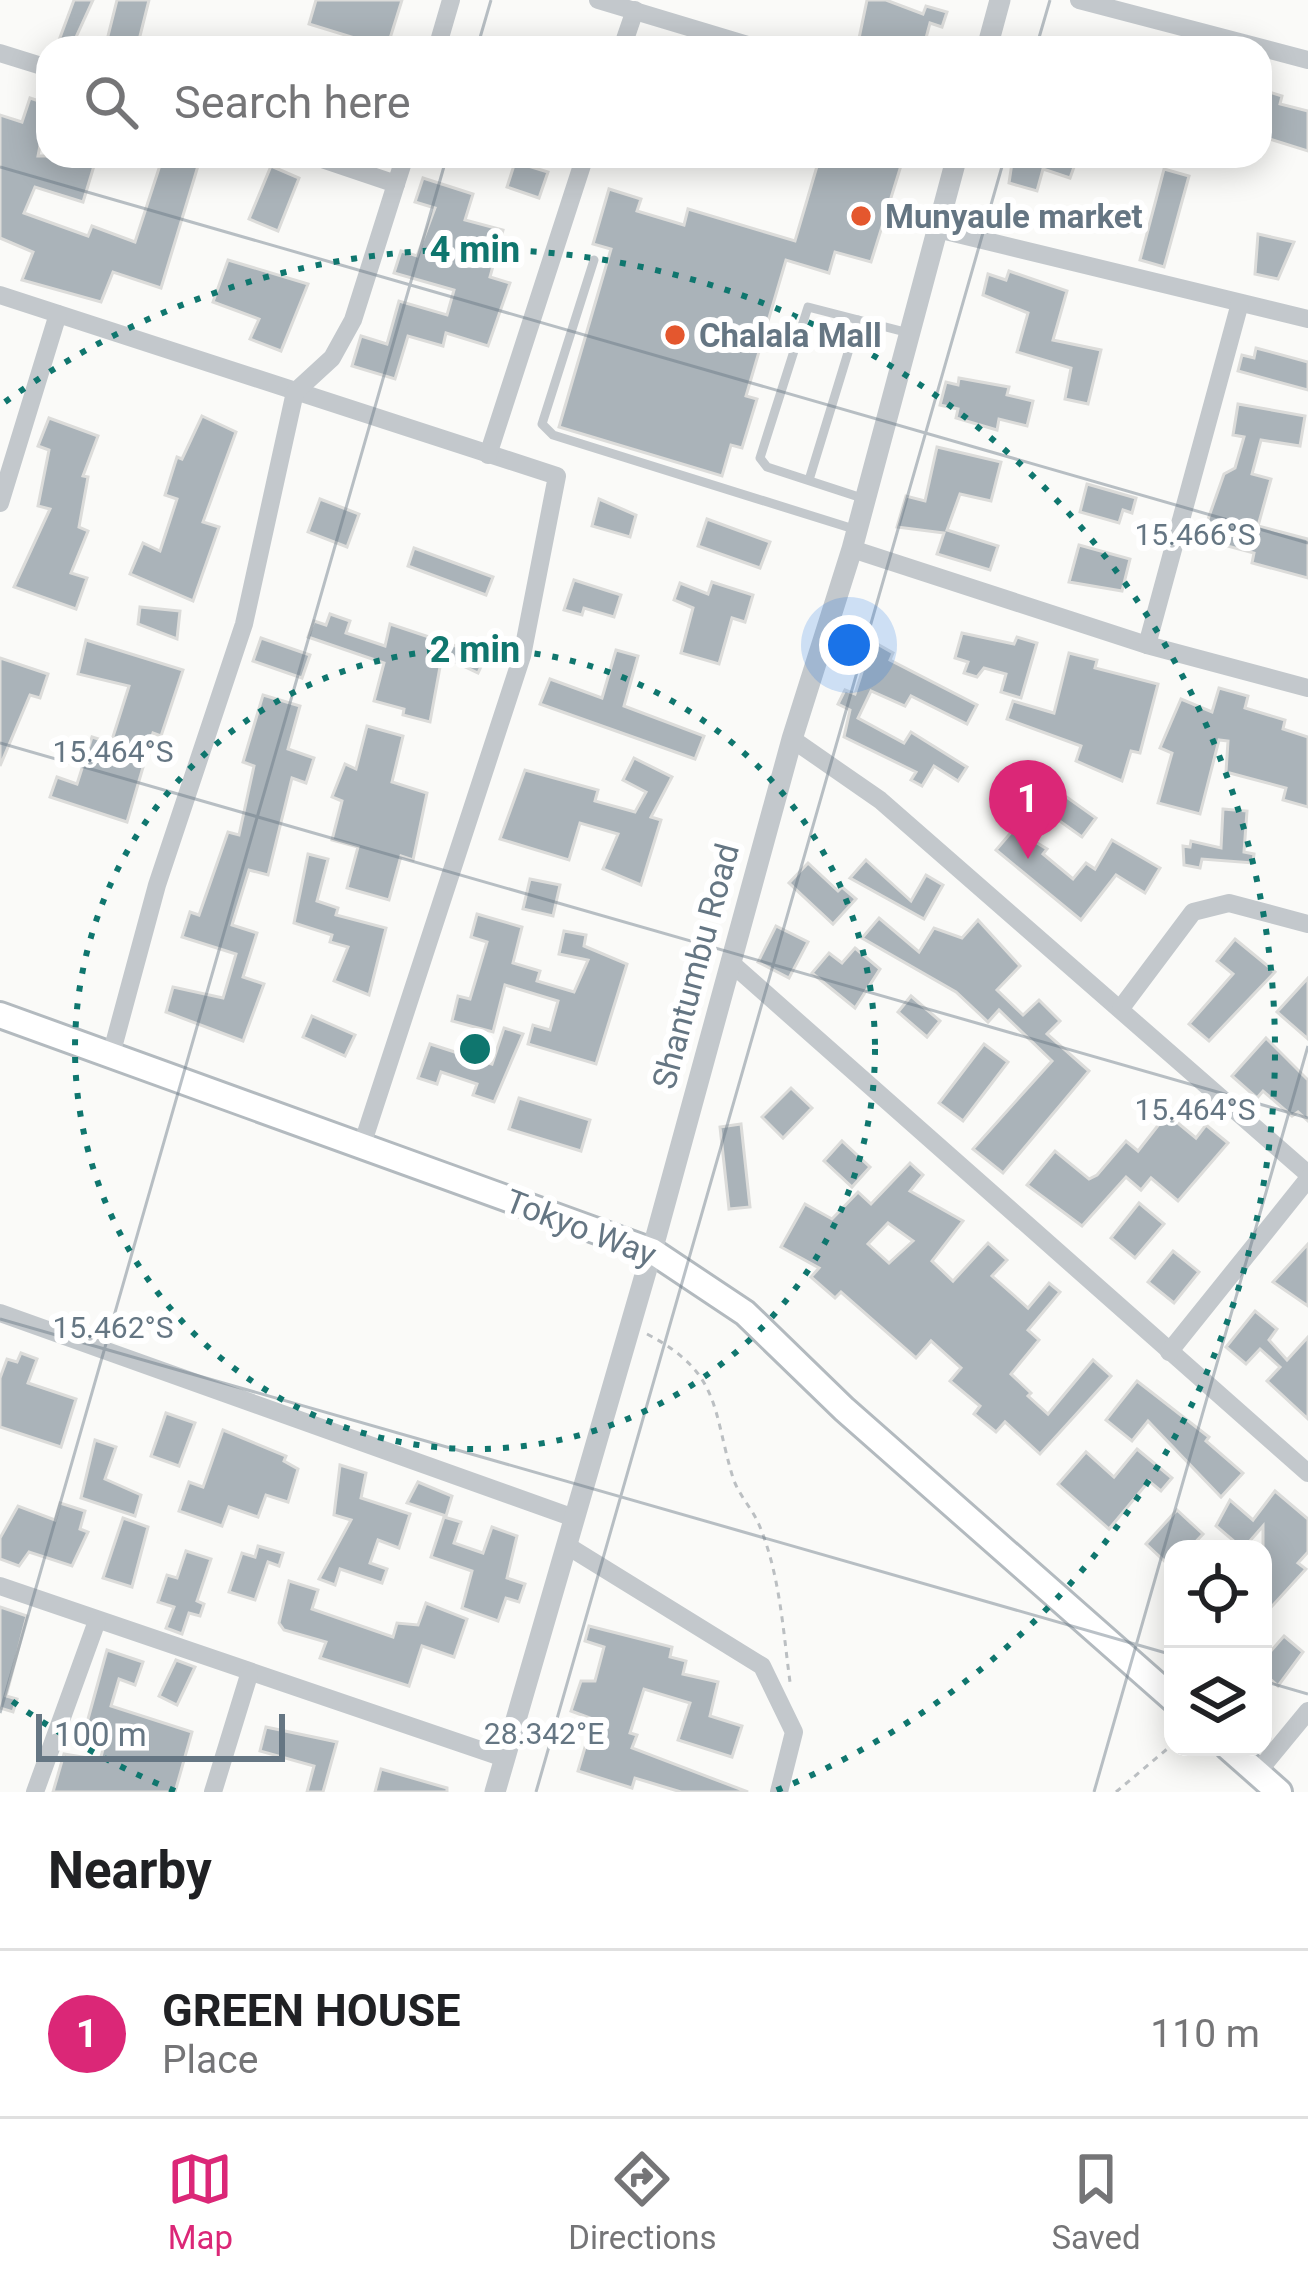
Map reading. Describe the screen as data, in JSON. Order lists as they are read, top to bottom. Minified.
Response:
{"streets":{"main road":["Tokyo Way"],"street":["Shantumbu Road"]},"crossings":[["Shantumbu Road","Tokyo Way"]],"places":["Munyaule market","Chalala Mall"],"scale_bar":"100 m","page":{"search":"Search here","pins":"1","scale":"100 m","heading":"Nearby","list":[{"mark":"1","name":"GREEN HOUSE","note":"Place","value":"110 m"}],"nav":["Map","Directions","Saved"]},"coordinates":["15.466°S","15.464°S","15.462°S","28.342°E"],"rings":["4 min","2 min"]}
